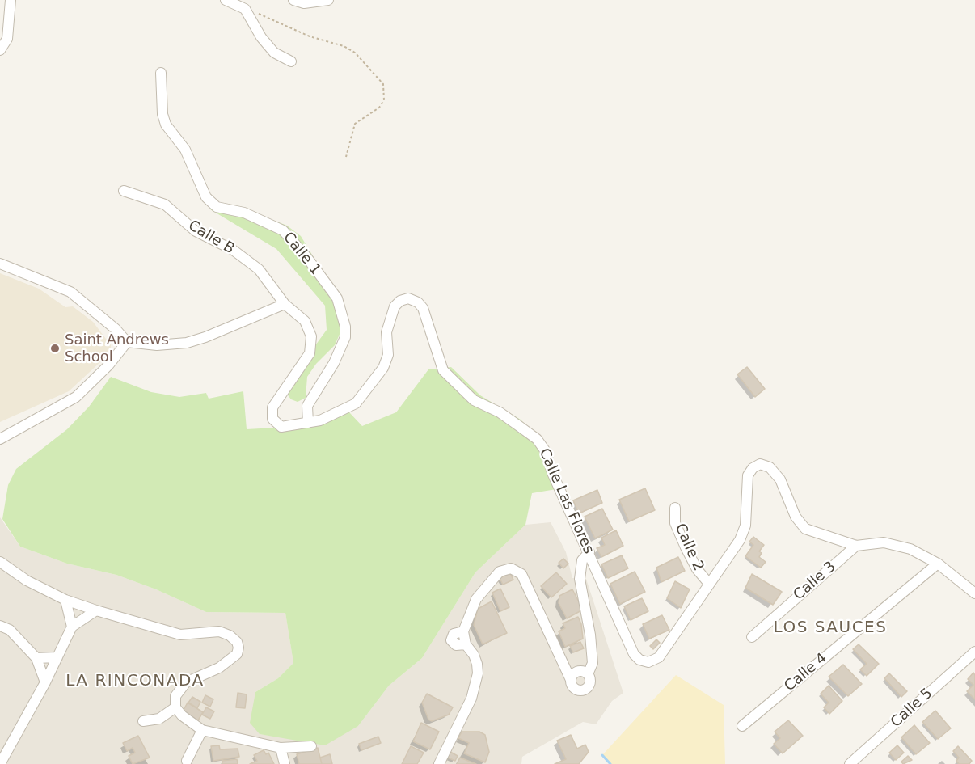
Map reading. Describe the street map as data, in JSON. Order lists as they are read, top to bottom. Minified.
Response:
{"streets":{"street":["Calle B","Calle 1","Calle Las Flores","Calle 2","Calle 3","Calle 4","Calle 5"]},"crossings":[["Calle B","Calle Las Flores"],["Calle 1","Calle Las Flores"],["Calle Las Flores","Calle 2"],["Calle Las Flores","Calle 3"],["Calle Las Flores","Calle 4"]],"districts":["LOS SAUCES","LA RINCONADA"],"places":["Saint Andrews School"]}
